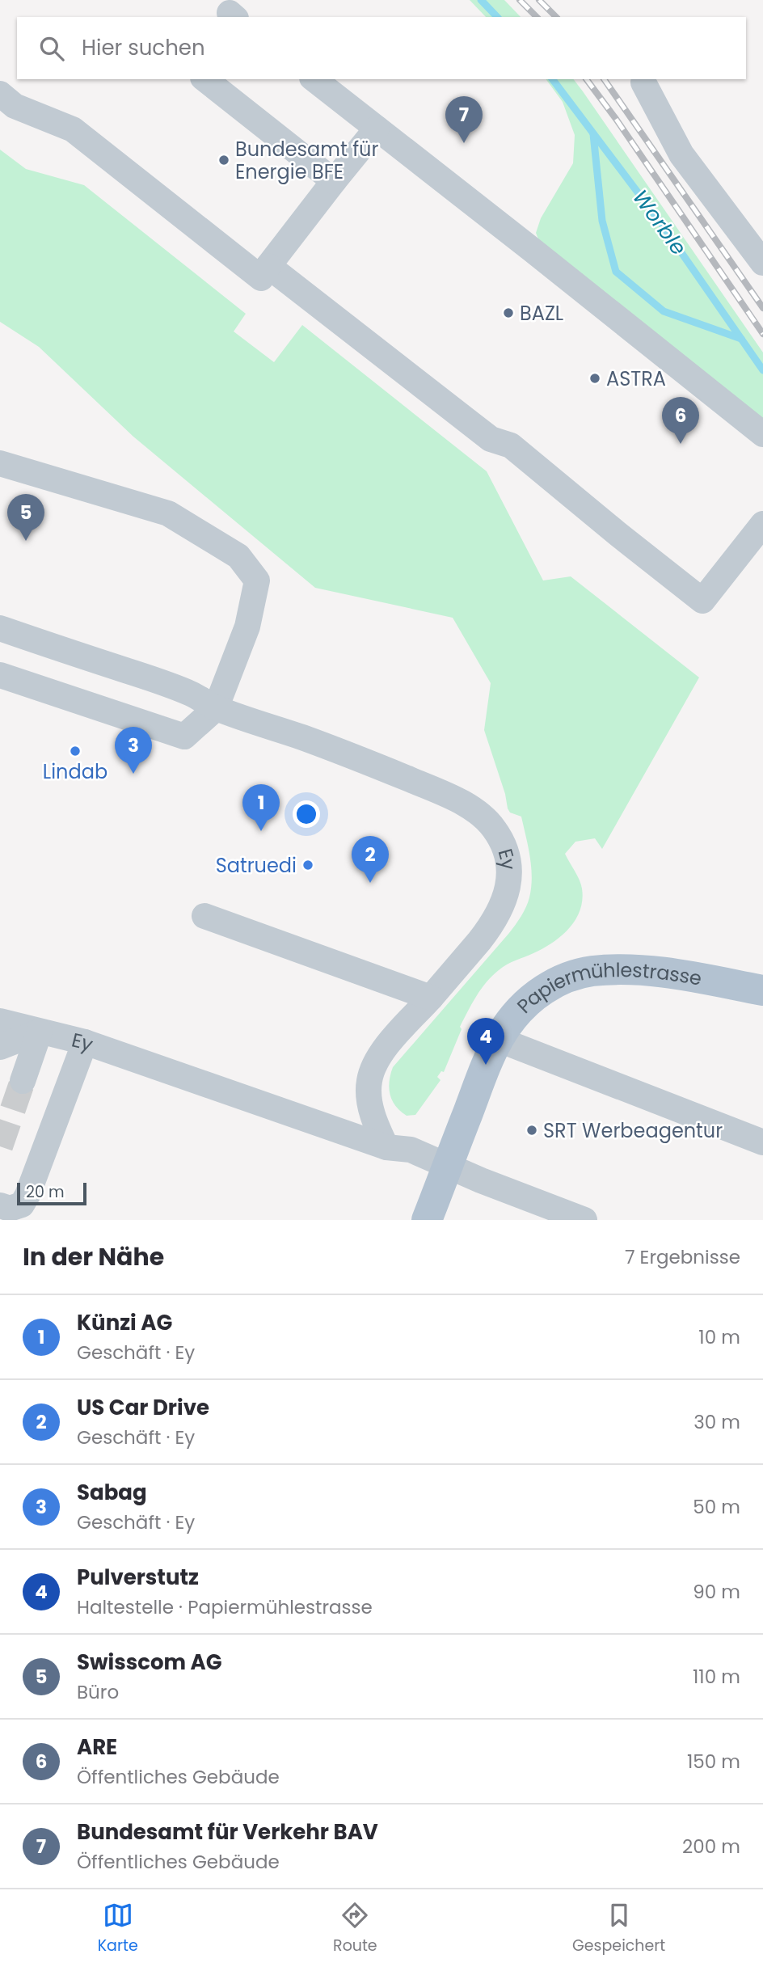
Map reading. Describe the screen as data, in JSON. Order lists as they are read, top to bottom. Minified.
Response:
{"streets":{"main road":["Papiermühlestrasse"],"street":["Ey"]},"crossings":[["Ey","Papiermühlestrasse"]],"water":["Worble"],"places":["Bundesamt für Energie BFE","BAZL","ASTRA","Lindab","Satruedi","SRT Werbeagentur"],"scale_bar":"20 m","page":{"search":"Hier suchen","pins":["7","6","5","3","1","2","4"],"scale":"20 m","heading":["In der Nähe","7 Ergebnisse"],"list":[{"mark":"1","name":"Künzi AG","note":"Geschäft · Ey","value":"10 m"},{"mark":"2","name":"US Car Drive","note":"Geschäft · Ey","value":"30 m"},{"mark":"3","name":"Sabag","note":"Geschäft · Ey","value":"50 m"},{"mark":"4","name":"Pulverstutz","note":"Haltestelle · Papiermühlestrasse","value":"90 m"},{"mark":"5","name":"Swisscom AG","note":"Büro","value":"110 m"},{"mark":"6","name":"ARE","note":"Öffentliches Gebäude","value":"150 m"},{"mark":"7","name":"Bundesamt für Verkehr BAV","note":"Öffentliches Gebäude","value":"200 m"}],"nav":["Karte","Route","Gespeichert"]}}
